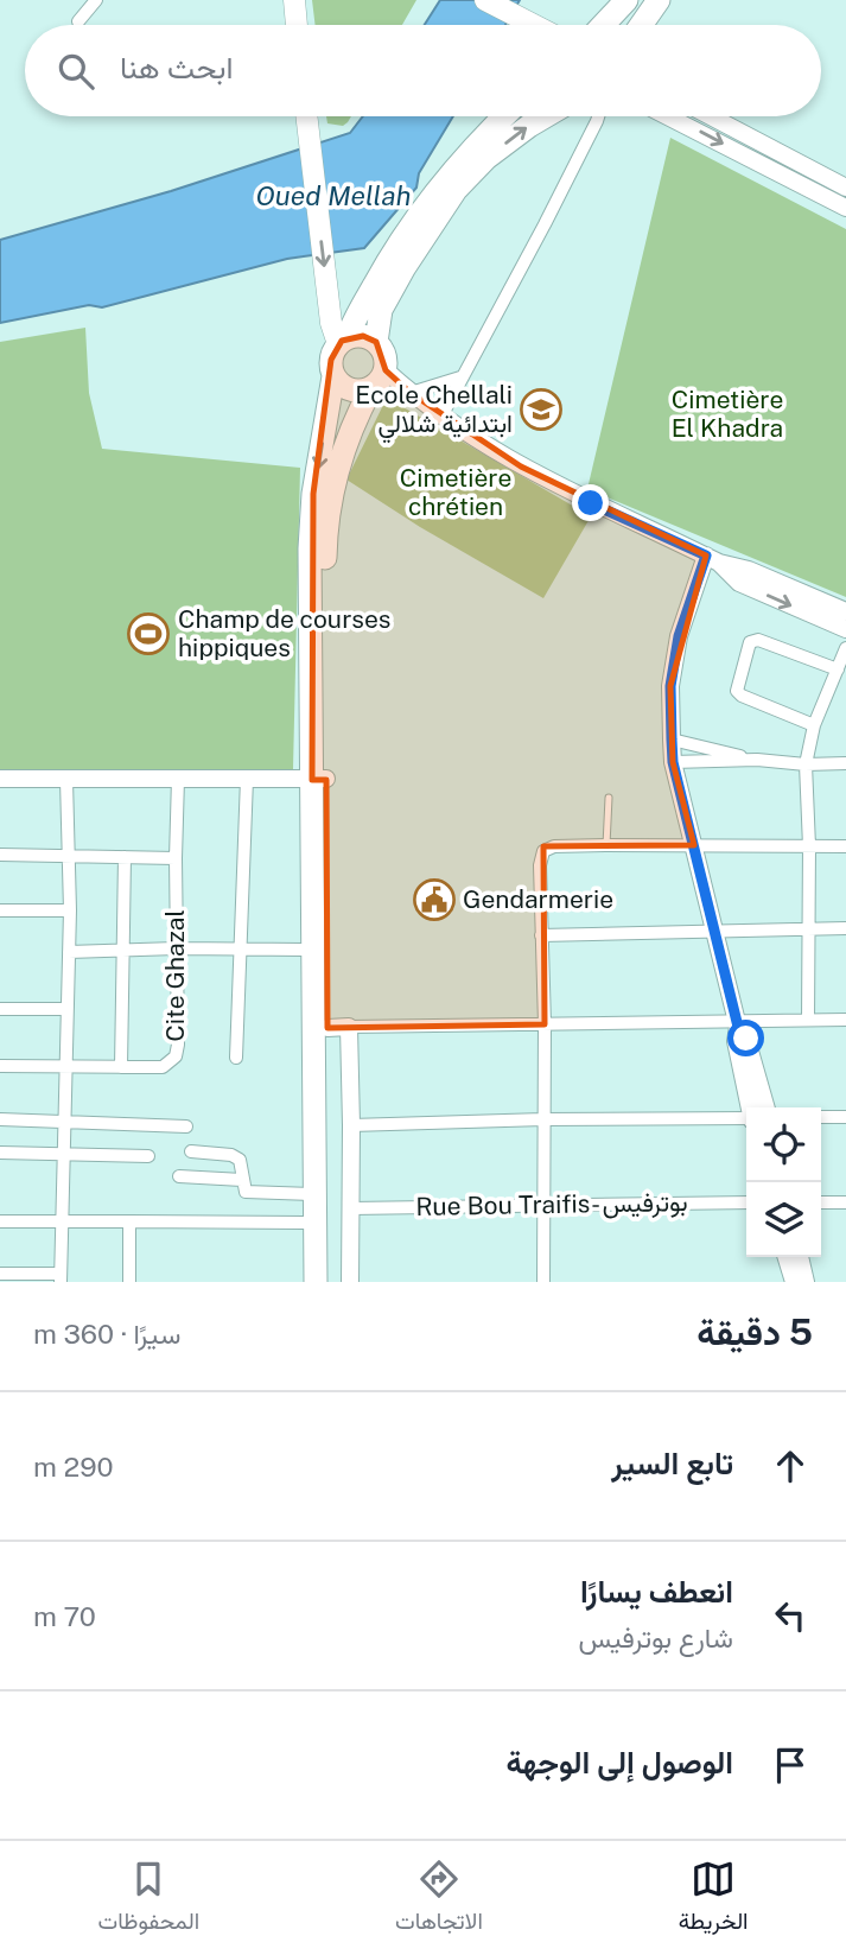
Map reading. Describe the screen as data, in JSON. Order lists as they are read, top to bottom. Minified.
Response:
{"streets":{"street":["Cite Ghazal","Rue Bou Traifis- بوترفيس"]},"water":["Oued Mellah"],"parks":["Cimetière El Khadra","Cimetière chrétien"],"places":{"school or university":["Ecole Chellali ابتدائية شلالي"],"sports":["Champ de courses hippiques"],"public building":["Gendarmerie"]},"page":{"search":"ابحث هنا","heading":["5 دقيقة","سيرًا · 360 m"],"list":[["تابع السير","290 m"],["انعطف يسارًا","شارع بوترفيس","70 m"],"الوصول إلى الوجهة"],"nav":["الخريطة","الاتجاهات","المحفوظات"]}}
